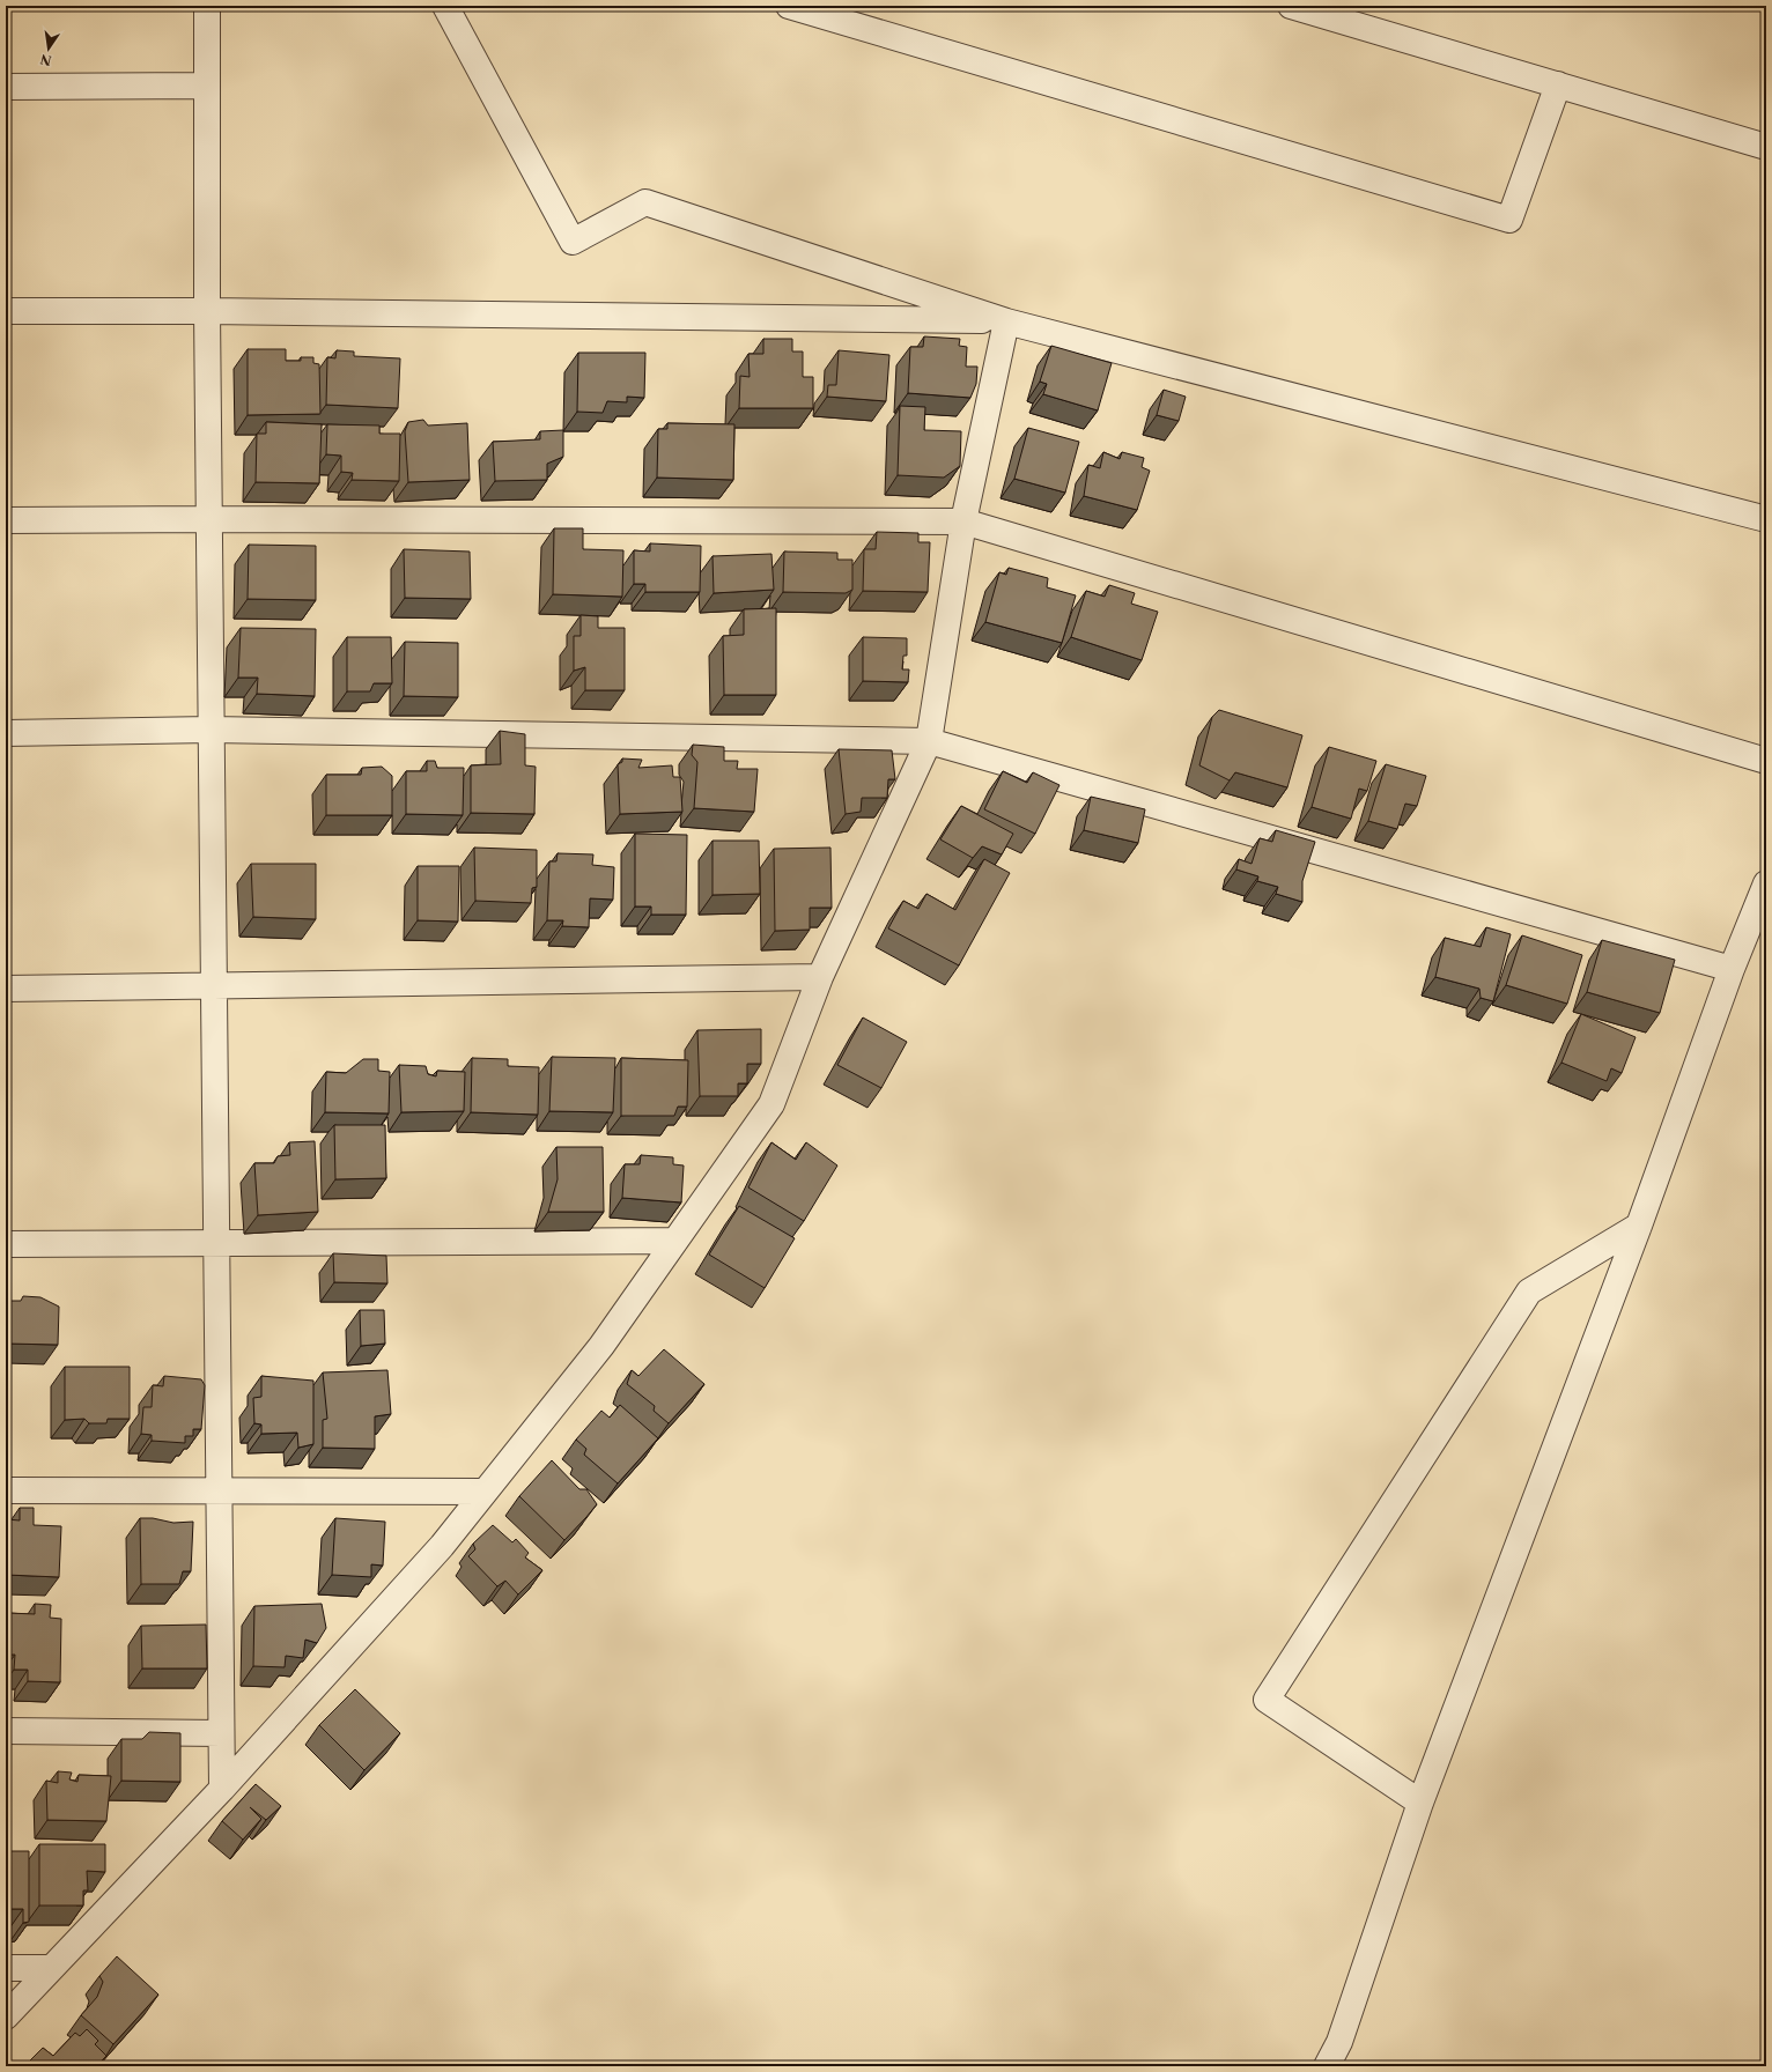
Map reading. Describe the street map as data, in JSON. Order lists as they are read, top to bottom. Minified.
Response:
{"north":"bottom"}
